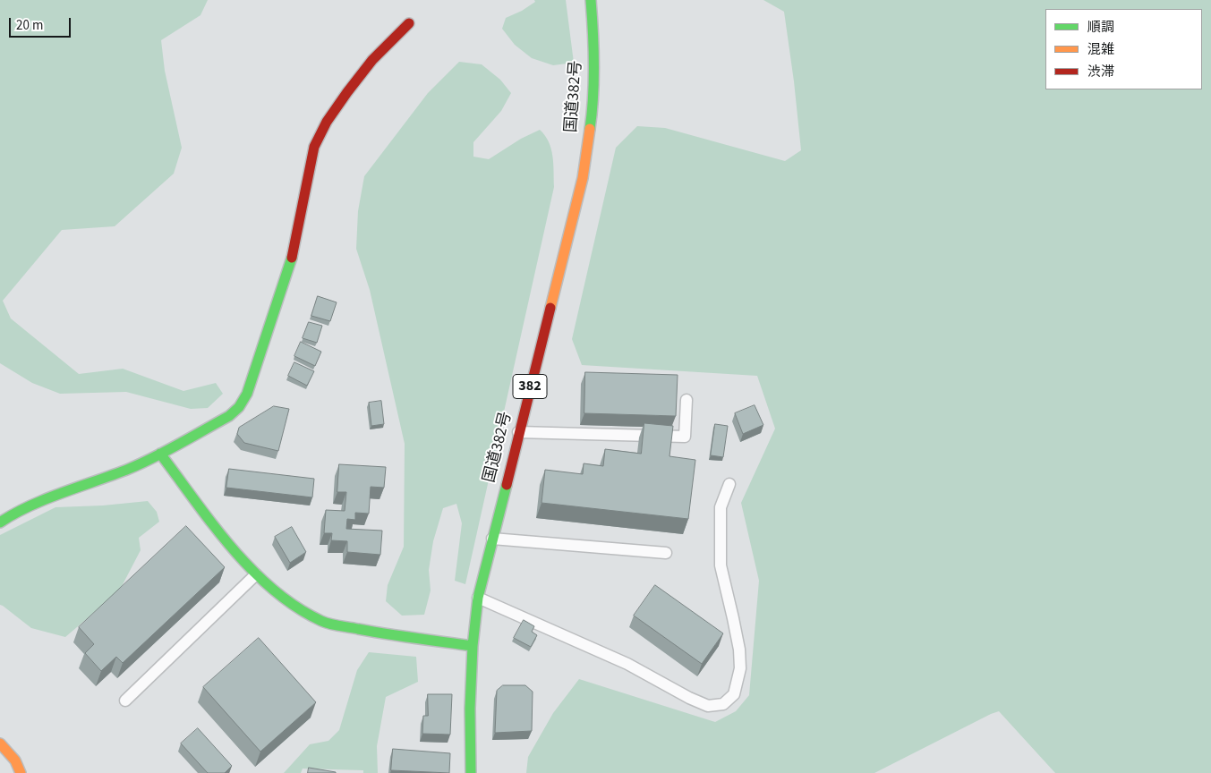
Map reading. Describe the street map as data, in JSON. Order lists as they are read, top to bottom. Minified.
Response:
{"streets":{"main road":["国道382号","382"]},"legend":["順調","混雑","渋滞"],"scale_bar":"20 m"}
